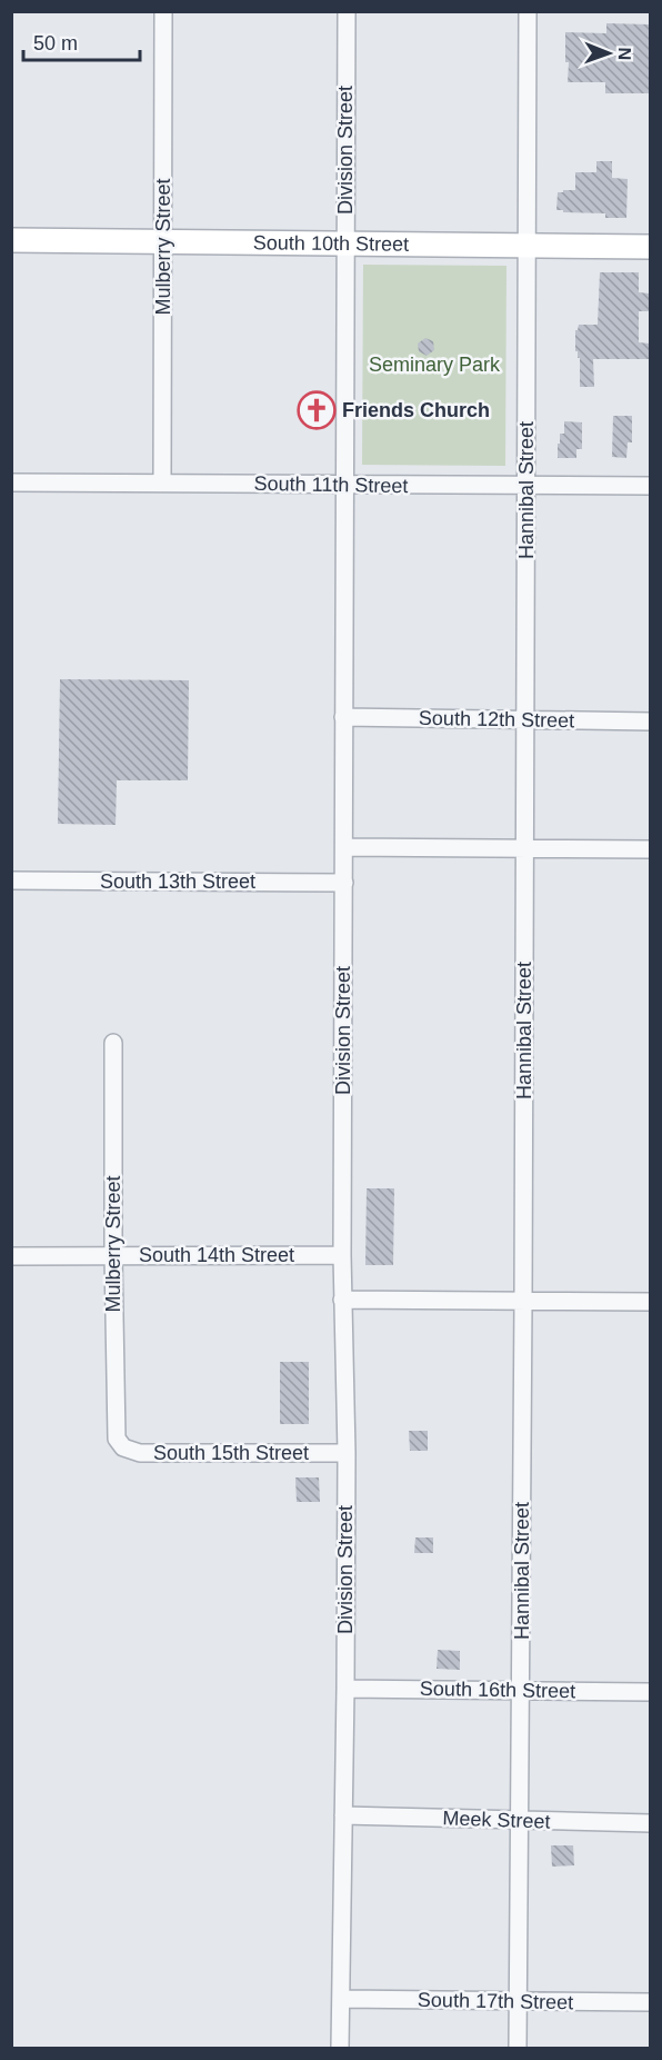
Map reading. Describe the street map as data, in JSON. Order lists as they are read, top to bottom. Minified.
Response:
{"streets":{"main road":["South 10th Street"],"street":["Division Street","Mulberry Street","South 11th Street","Hannibal Street","South 12th Street","South 13th Street","South 14th Street","South 15th Street","South 16th Street","Meek Street","South 17th Street"]},"crossings":[["Division Street","South 10th Street"],["Division Street","South 11th Street"],["Division Street","South 12th Street"],["Division Street","South 13th Street"],["Division Street","South 14th Street"],["Division Street","South 15th Street"],["Division Street","South 16th Street"],["Division Street","Meek Street"],["Division Street","South 17th Street"],["South 10th Street","Mulberry Street"],["South 10th Street","Hannibal Street"],["Mulberry Street","South 11th Street"],["Mulberry Street","South 14th Street"],["Mulberry Street","South 15th Street"],["South 11th Street","Hannibal Street"],["Hannibal Street","South 12th Street"],["Hannibal Street","South 16th Street"],["Hannibal Street","Meek Street"],["Hannibal Street","South 17th Street"]],"parks":["Seminary Park"],"places":{"church":["Friends Church"]},"scale_bar":"50 m","north":"right"}
